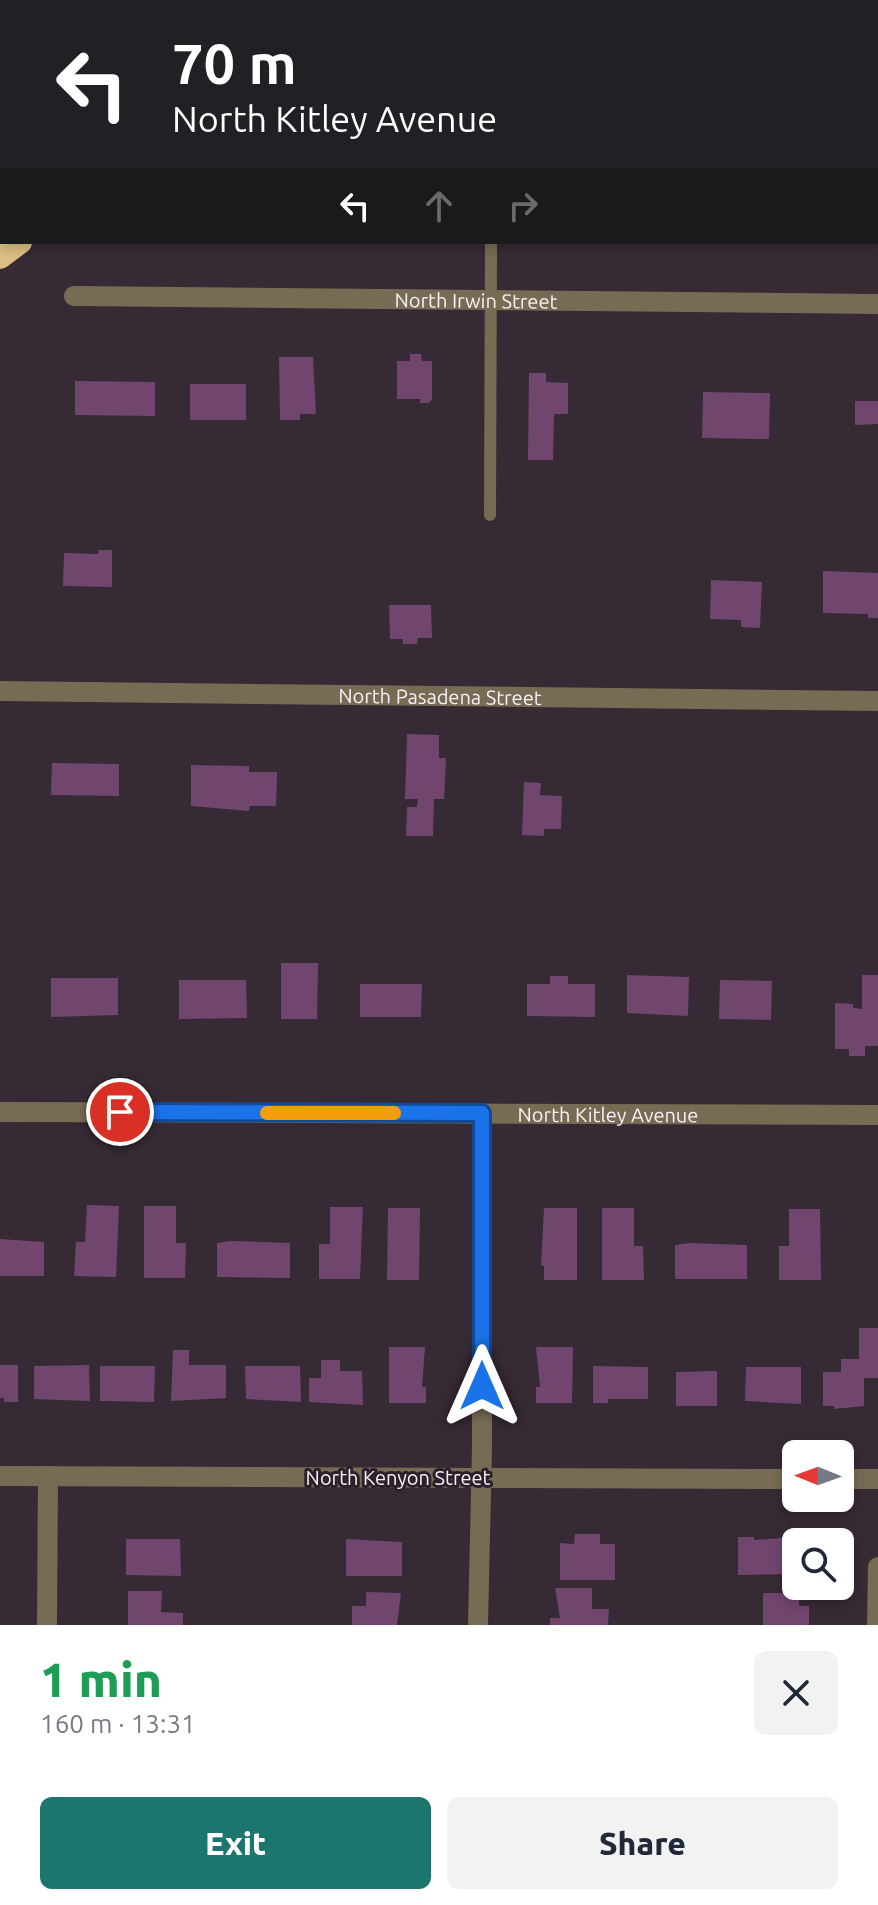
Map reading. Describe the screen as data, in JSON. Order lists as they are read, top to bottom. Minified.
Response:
{"streets":{"street":["North Irwin Street","North Pasadena Street","North Kitley Avenue","North Kenyon Street"]},"north":"left","page":{"turn":["70 m","North Kitley Avenue"],"heading":["1 min","160 m · 13:31"],"buttons":["Exit","Share"]}}
